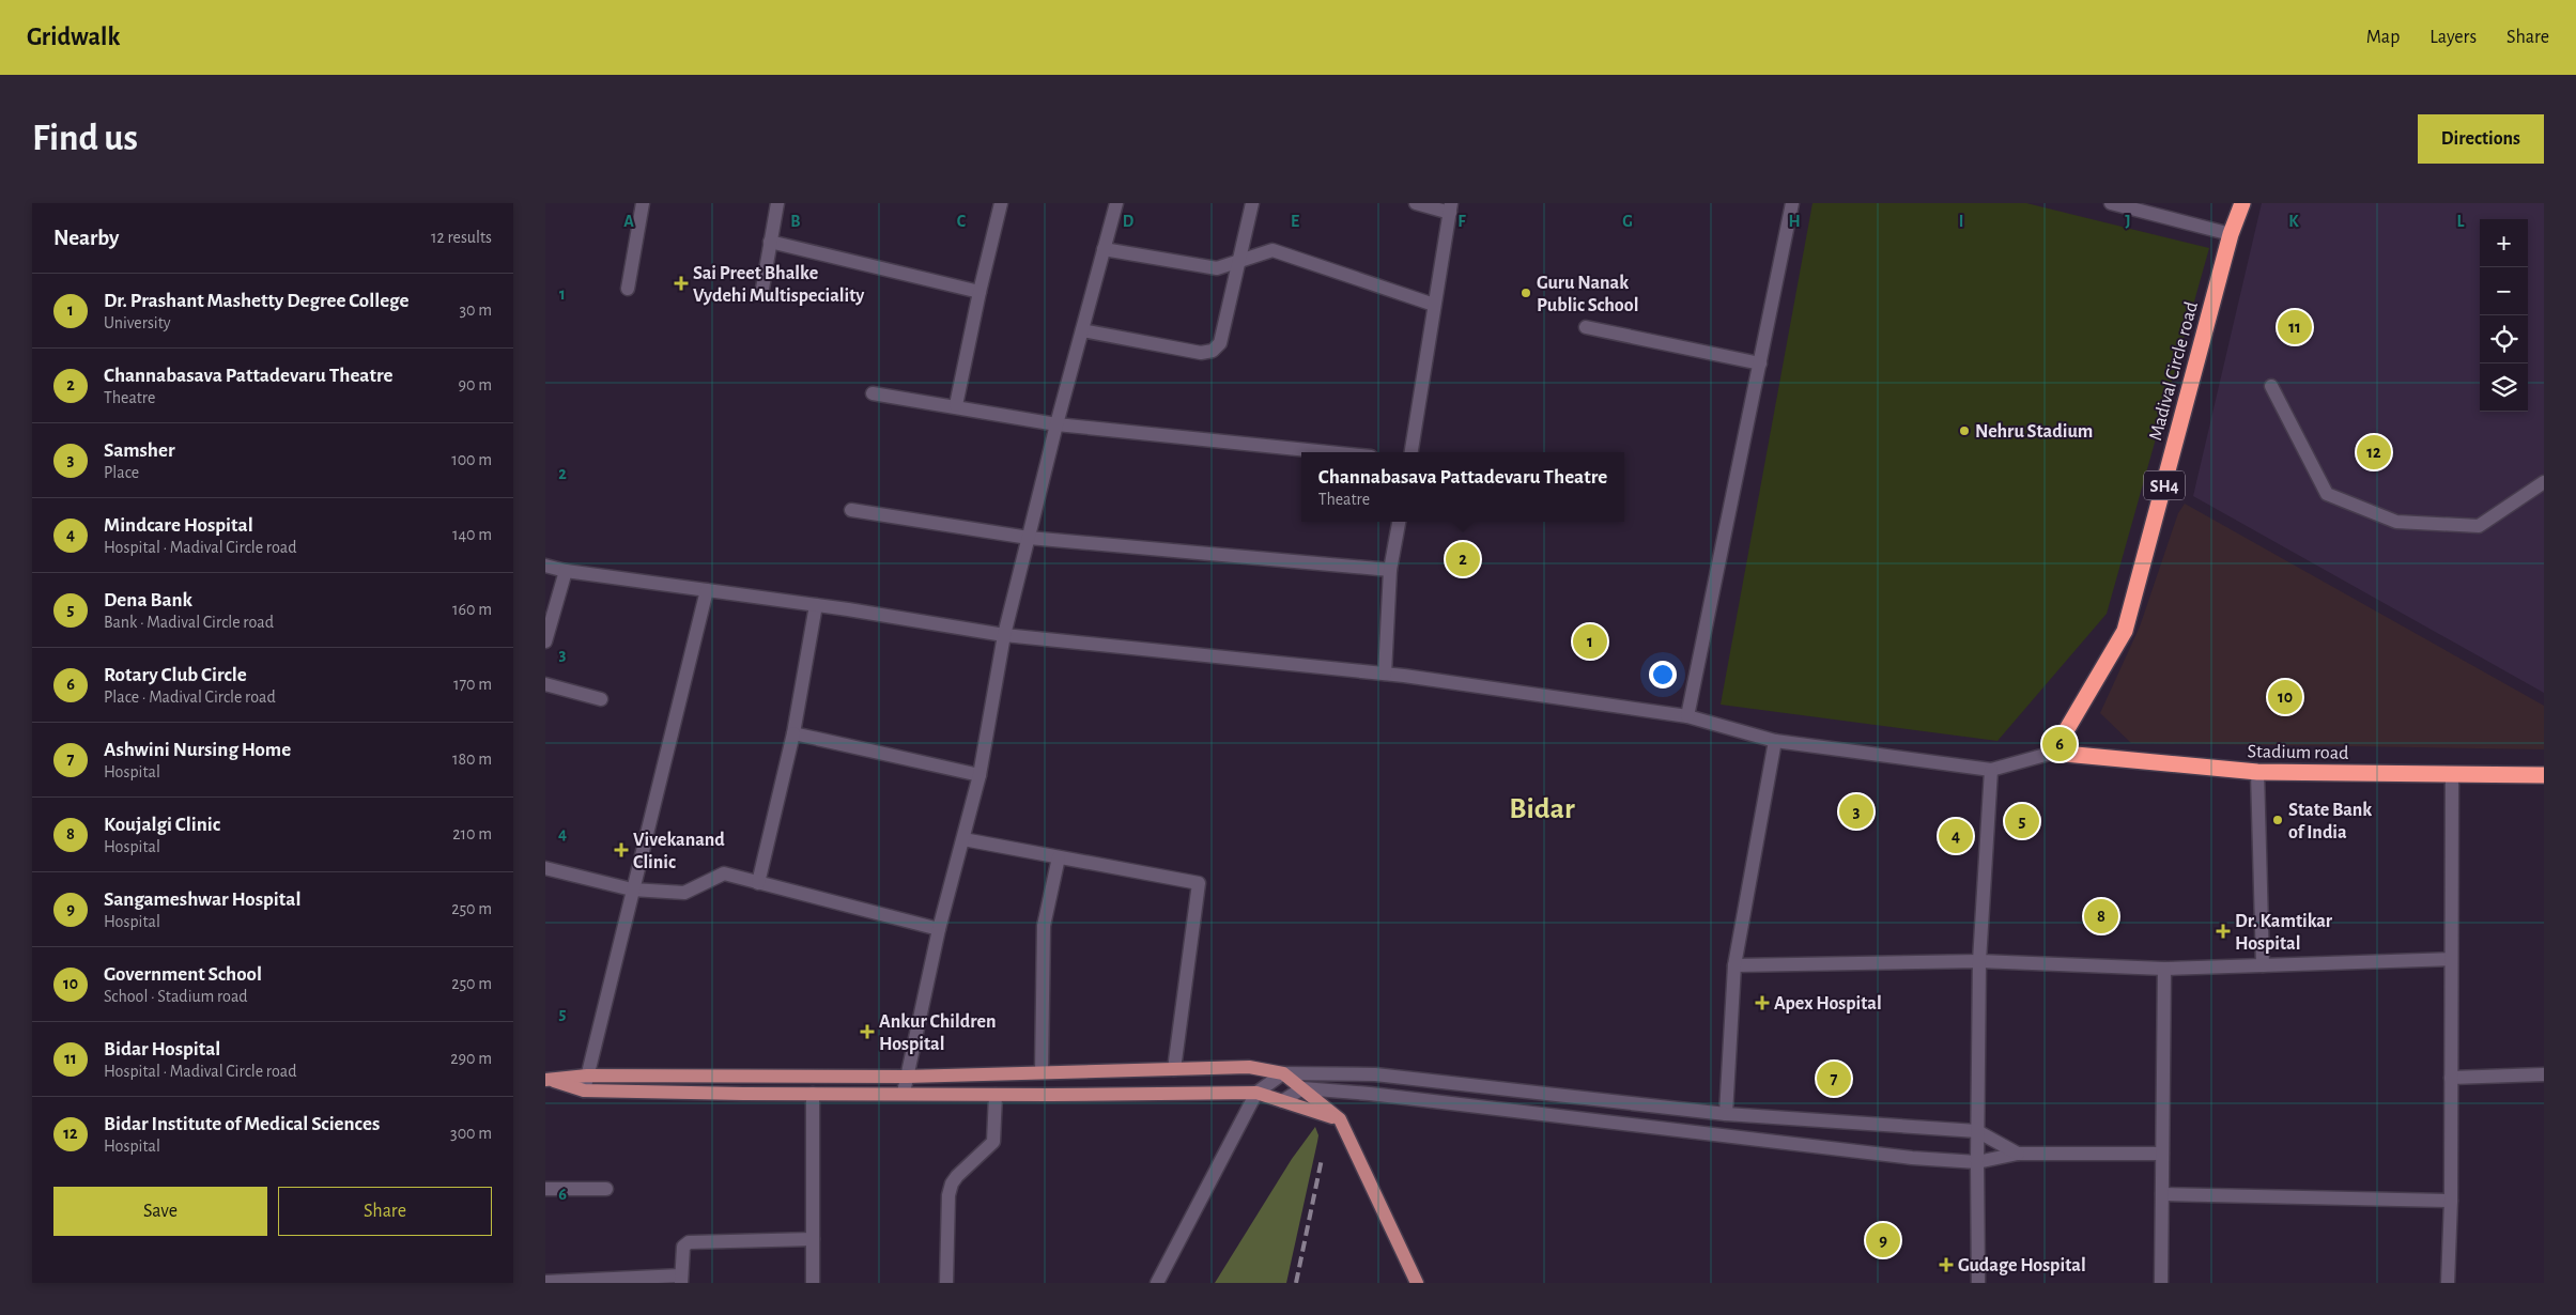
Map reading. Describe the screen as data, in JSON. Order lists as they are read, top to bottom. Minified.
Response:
{"streets":{"highway":["Madival Circle road","SH4","Stadium road"]},"crossings":[["Madival Circle road","Stadium road"]],"districts":["Bidar"],"places":{"health":["Sai Preet Bhalke Vydehi Multispeciality","Vivekanand Clinic","Dr. Kamtikar Hospital","Apex Hospital","Ankur Children Hospital","Gudage Hospital"],"other":["Guru Nanak Public School","Nehru Stadium","State Bank of India"]},"page":{"header":"Gridwalk","nav":["Map","Layers","Share"],"buttons":["Directions",["Save","Share"]],"title":"Find us","heading":["Nearby","12 results"],"map_buttons":["+","−"],"list":[{"mark":"1","name":"Dr. Prashant Mashetty Degree College","note":"University","value":"30 m"},{"mark":"2","name":"Channabasava Pattadevaru Theatre","note":"Theatre","value":"90 m"},{"mark":"3","name":"Samsher","note":"Place","value":"100 m"},{"mark":"4","name":"Mindcare Hospital","note":"Hospital · Madival Circle road","value":"140 m"},{"mark":"5","name":"Dena Bank","note":"Bank · Madival Circle road","value":"160 m"},{"mark":"6","name":"Rotary Club Circle","note":"Place · Madival Circle road","value":"170 m"},{"mark":"7","name":"Ashwini Nursing Home","note":"Hospital","value":"180 m"},{"mark":"8","name":"Koujalgi Clinic","note":"Hospital","value":"210 m"},{"mark":"9","name":"Sangameshwar Hospital","note":"Hospital","value":"250 m"},{"mark":"10","name":"Government School","note":"School · Stadium road","value":"250 m"},{"mark":"11","name":"Bidar Hospital","note":"Hospital · Madival Circle road","value":"290 m"},{"mark":"12","name":"Bidar Institute of Medical Sciences","note":"Hospital","value":"300 m"}],"pins":["11","12","2","1","10","6","3","5","4","8","7","9"],"popup":["Channabasava Pattadevaru Theatre","Theatre"]},"grid":{"columns":["A","B","C","D","E","F","G","H","I","J","K","L"],"rows":["1","2","3","4","5","6"]}}
